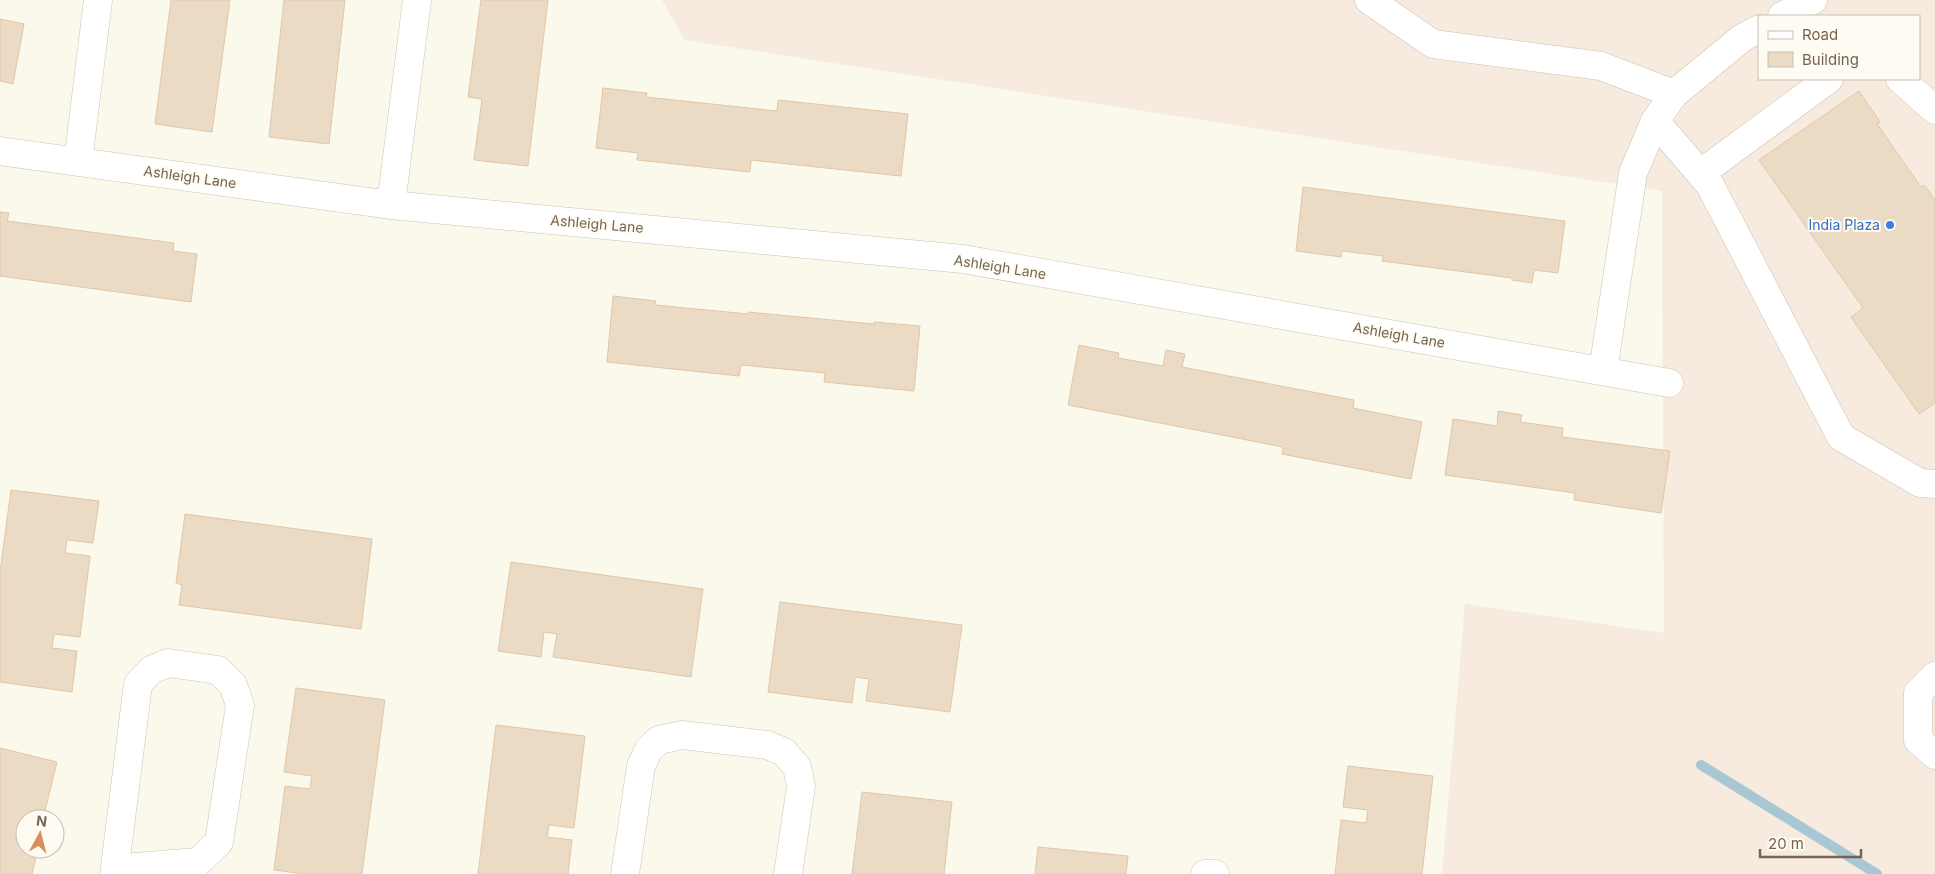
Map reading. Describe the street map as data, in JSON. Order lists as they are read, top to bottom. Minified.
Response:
{"streets":{"street":["Ashleigh Lane"]},"places":["India Plaza"],"legend":["Road","Building"],"scale_bar":"20 m","north":"top"}
